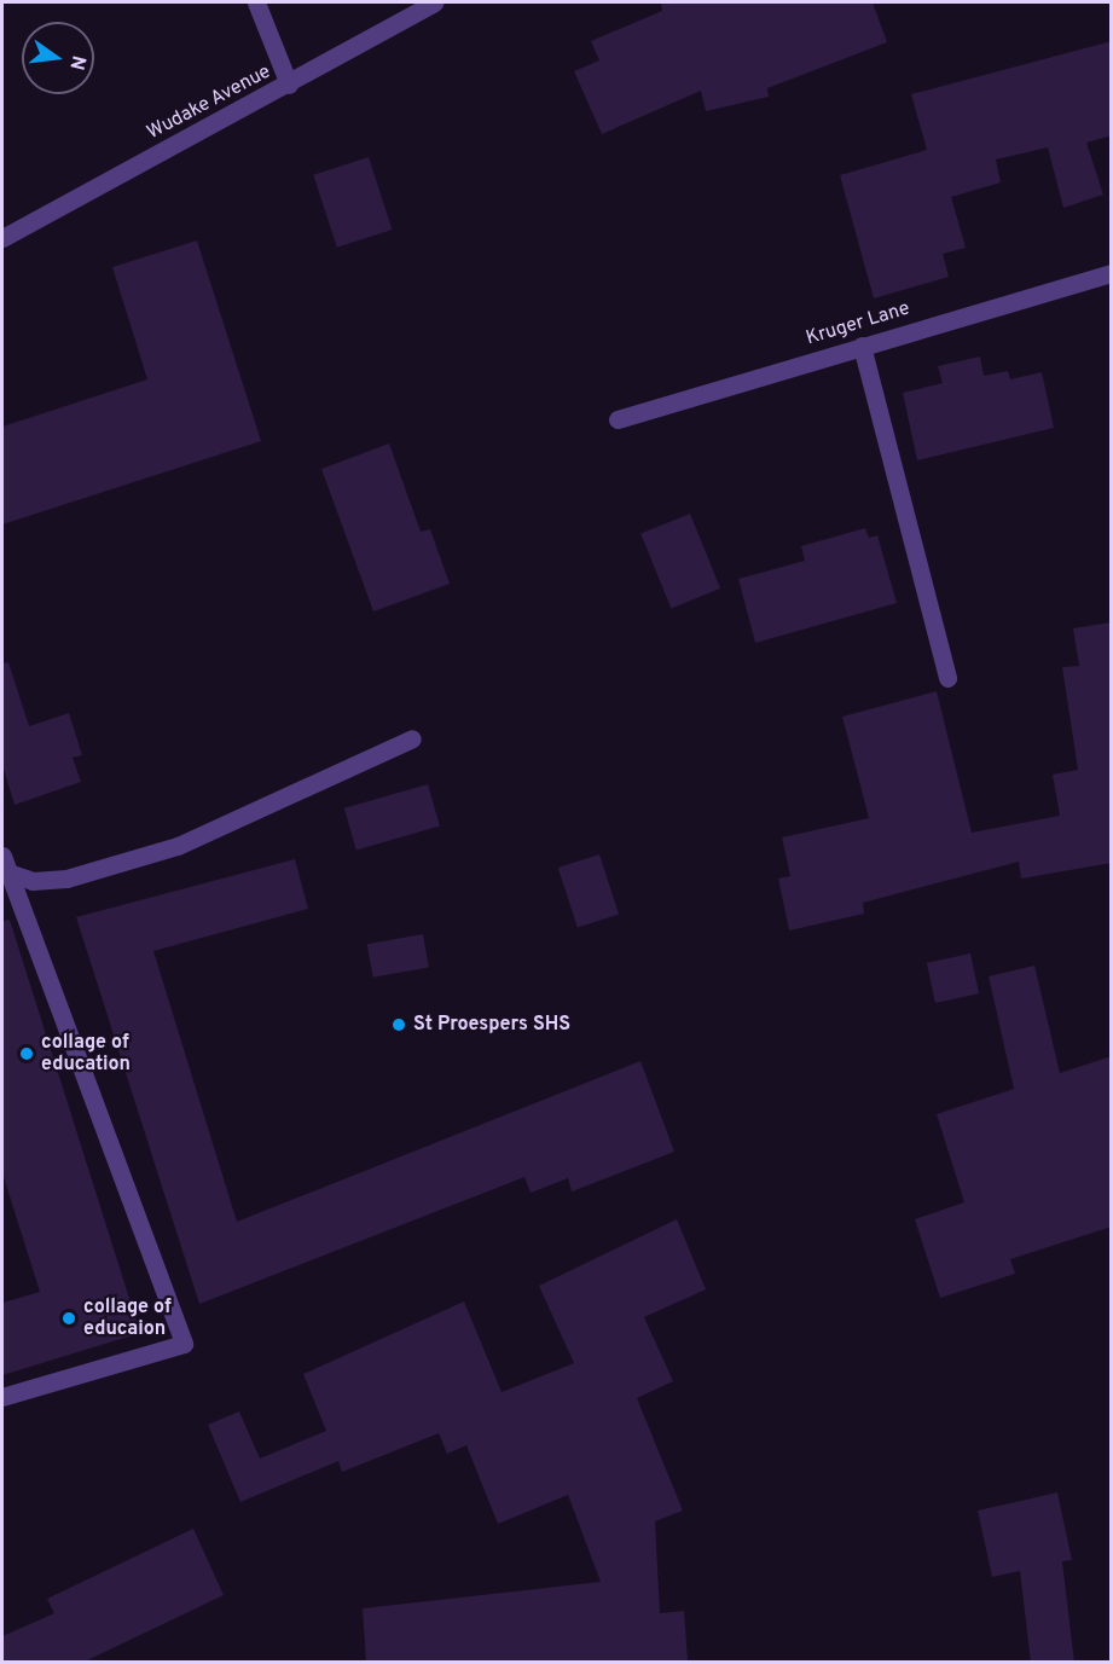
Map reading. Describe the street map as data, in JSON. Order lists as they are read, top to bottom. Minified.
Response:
{"streets":{"street":["Wudake Avenue","Kruger Lane"]},"places":["St Proespers SHS","collage of education","collage of educaion"],"north":"right"}
